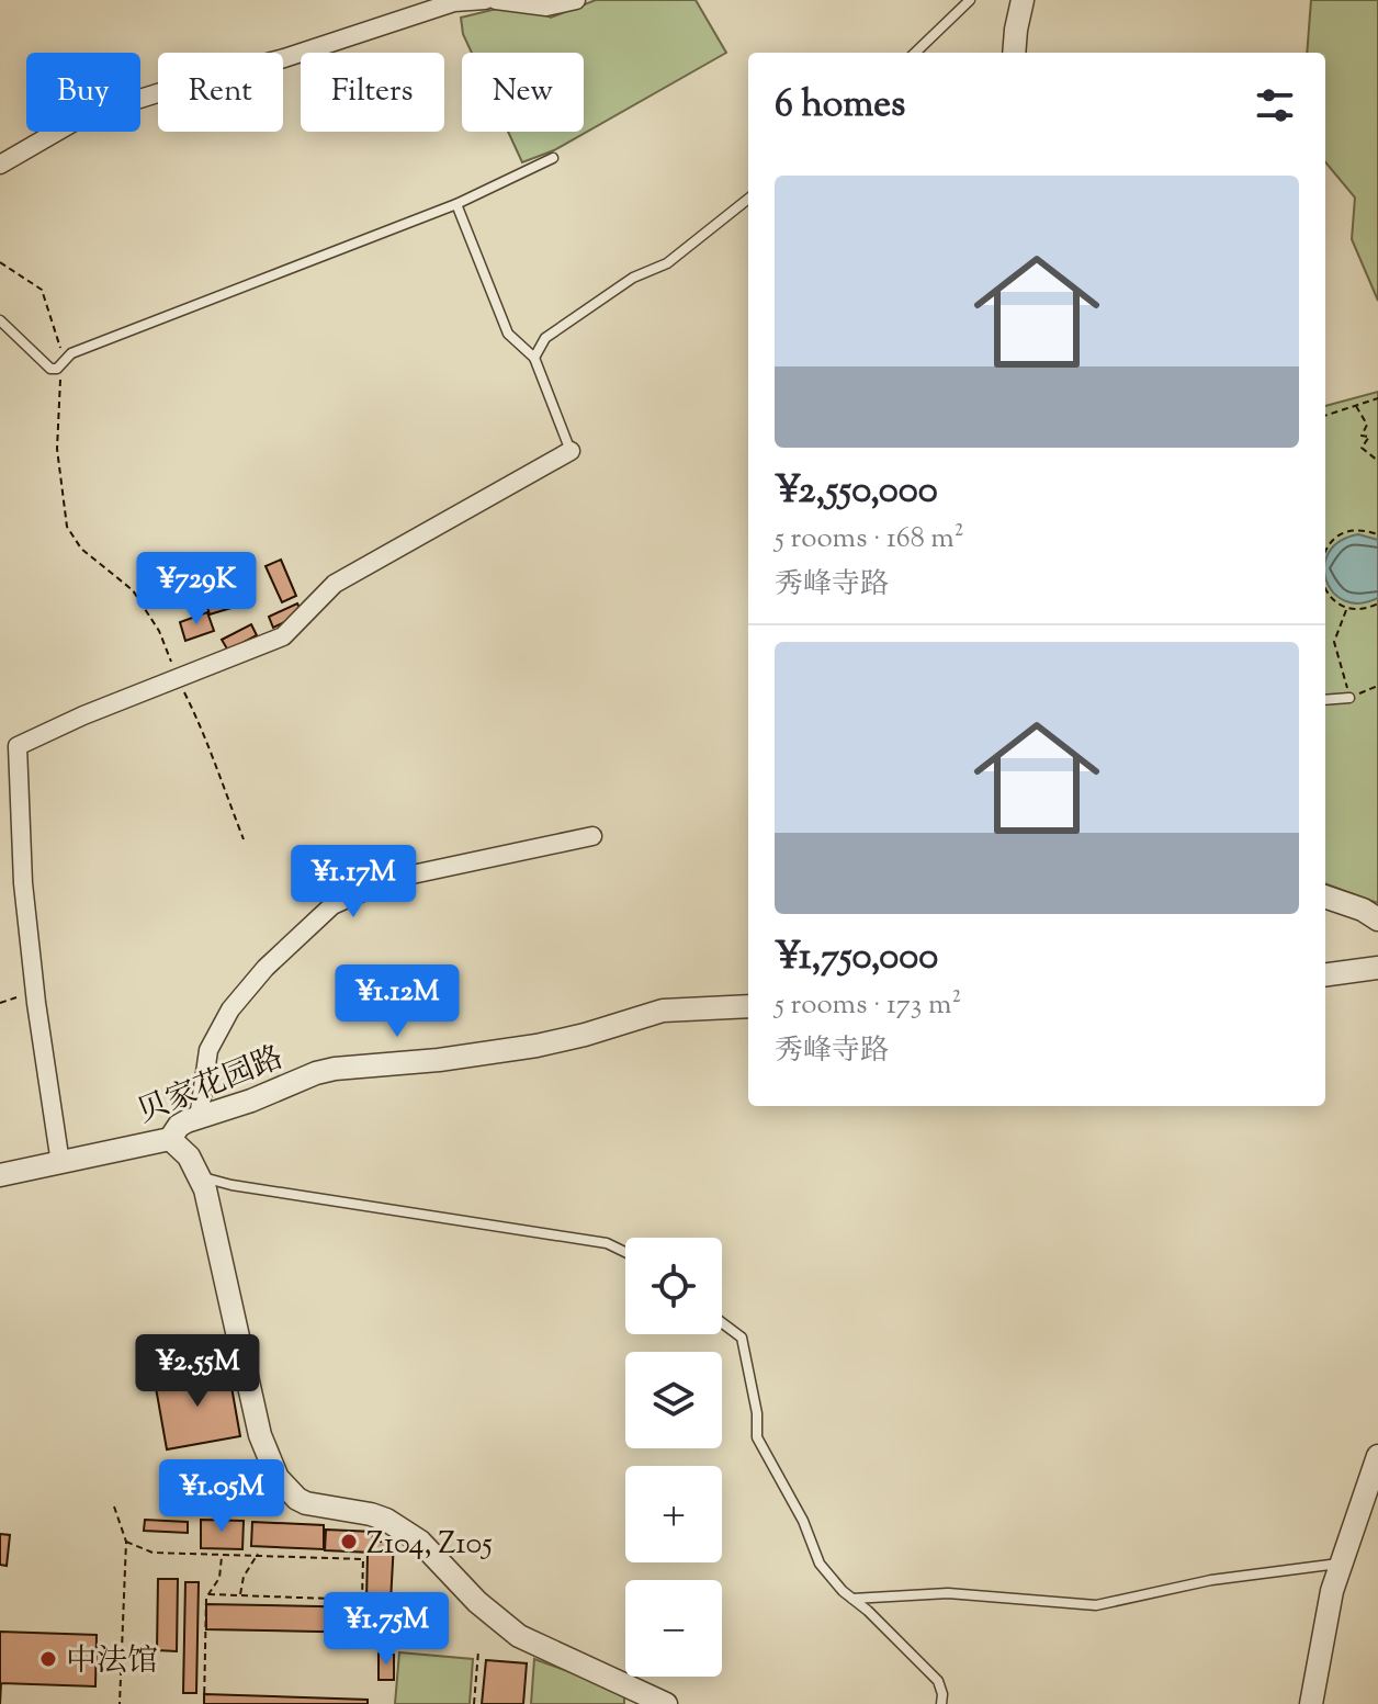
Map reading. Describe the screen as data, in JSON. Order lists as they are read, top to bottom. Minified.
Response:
{"streets":{"street":["贝家花园路"]},"places":["Z104, Z105","中法馆"],"page":{"chip":["Buy","Rent","Filters","New"],"heading":"6 homes","list":[{"name":"¥2,550,000","note":"5 rooms · 168 m² · 秀峰寺路"},{"name":"¥1,750,000","note":"5 rooms · 173 m² · 秀峰寺路"}],"price":["¥729K","¥1.17M","¥1.12M","¥2.55M","¥1.05M","¥1.75M"],"map_buttons":["+","−"]}}
